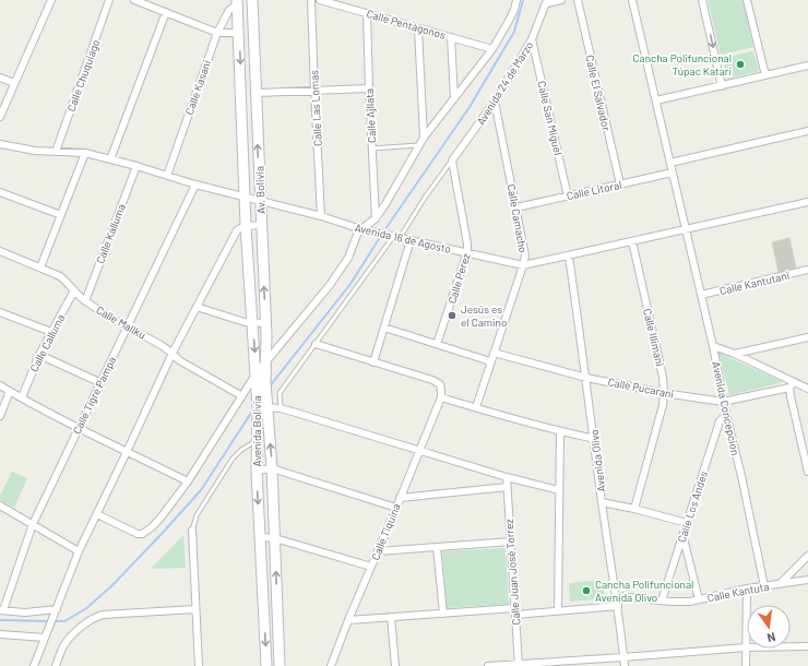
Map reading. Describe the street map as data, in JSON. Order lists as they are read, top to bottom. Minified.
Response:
{"streets":{"street":["Calle Pentágonos","Calle Chuquiago","Avenida 24 de Marzo","Calle Kasani","Calle El Salvador","Calle Las Lomas","Calle Ajllata","Calle San Miguel","Av. Bolivia","Calle Litoral","Calle Camacho","Calle Kalluma","Avenida 16 de Agosto","Calle Perez","Calle Kantutani","Calle Mallku","Calle Illimani","Calle Calluma","Calle Pucarani","Calle Tigre Pampa","Avenida Concepcion","Avenida Bolivia","Avenida Olivo","Calle Los Andes","Calle Tiquina","Calle Juan José Torrez","Calle Kantuta"]},"crossings":[["Calle Pentágonos","Calle Ajllata"],["Calle Chuquiago","Avenida 16 de Agosto"],["Avenida 24 de Marzo","Calle San Miguel"],["Avenida 24 de Marzo","Calle Camacho"],["Avenida 24 de Marzo","Calle Perez"],["Calle Kasani","Av. Bolivia"],["Calle Kasani","Avenida 16 de Agosto"],["Calle El Salvador","Calle Litoral"],["Calle Las Lomas","Avenida 16 de Agosto"],["Calle San Miguel","Calle Litoral"],["Av. Bolivia","Avenida 16 de Agosto"],["Av. Bolivia","Avenida Bolivia"],["Calle Litoral","Calle Camacho"],["Calle Litoral","Avenida Concepcion"],["Calle Camacho","Avenida 16 de Agosto"],["Calle Camacho","Calle Pucarani"],["Calle Kalluma","Avenida 16 de Agosto"],["Calle Kalluma","Calle Mallku"],["Avenida 16 de Agosto","Calle Perez"],["Avenida 16 de Agosto","Calle Illimani"],["Avenida 16 de Agosto","Calle Tigre Pampa"],["Avenida 16 de Agosto","Avenida Concepcion"],["Avenida 16 de Agosto","Avenida Bolivia"],["Avenida 16 de Agosto","Avenida Olivo"],["Calle Kantutani","Avenida Concepcion"],["Calle Mallku","Calle Calluma"],["Calle Mallku","Calle Tigre Pampa"],["Calle Illimani","Calle Pucarani"],["Calle Pucarani","Avenida Concepcion"],["Calle Pucarani","Avenida Olivo"],["Avenida Concepcion","Calle Los Andes"],["Avenida Concepcion","Calle Kantuta"],["Avenida Olivo","Calle Kantuta"],["Calle Los Andes","Calle Kantuta"]],"places":["Cancha Polifuncional Túpac Katari","Jesús es el Camino","Cancha Polifuncional Avenida Olivo"],"north":"bottom"}
